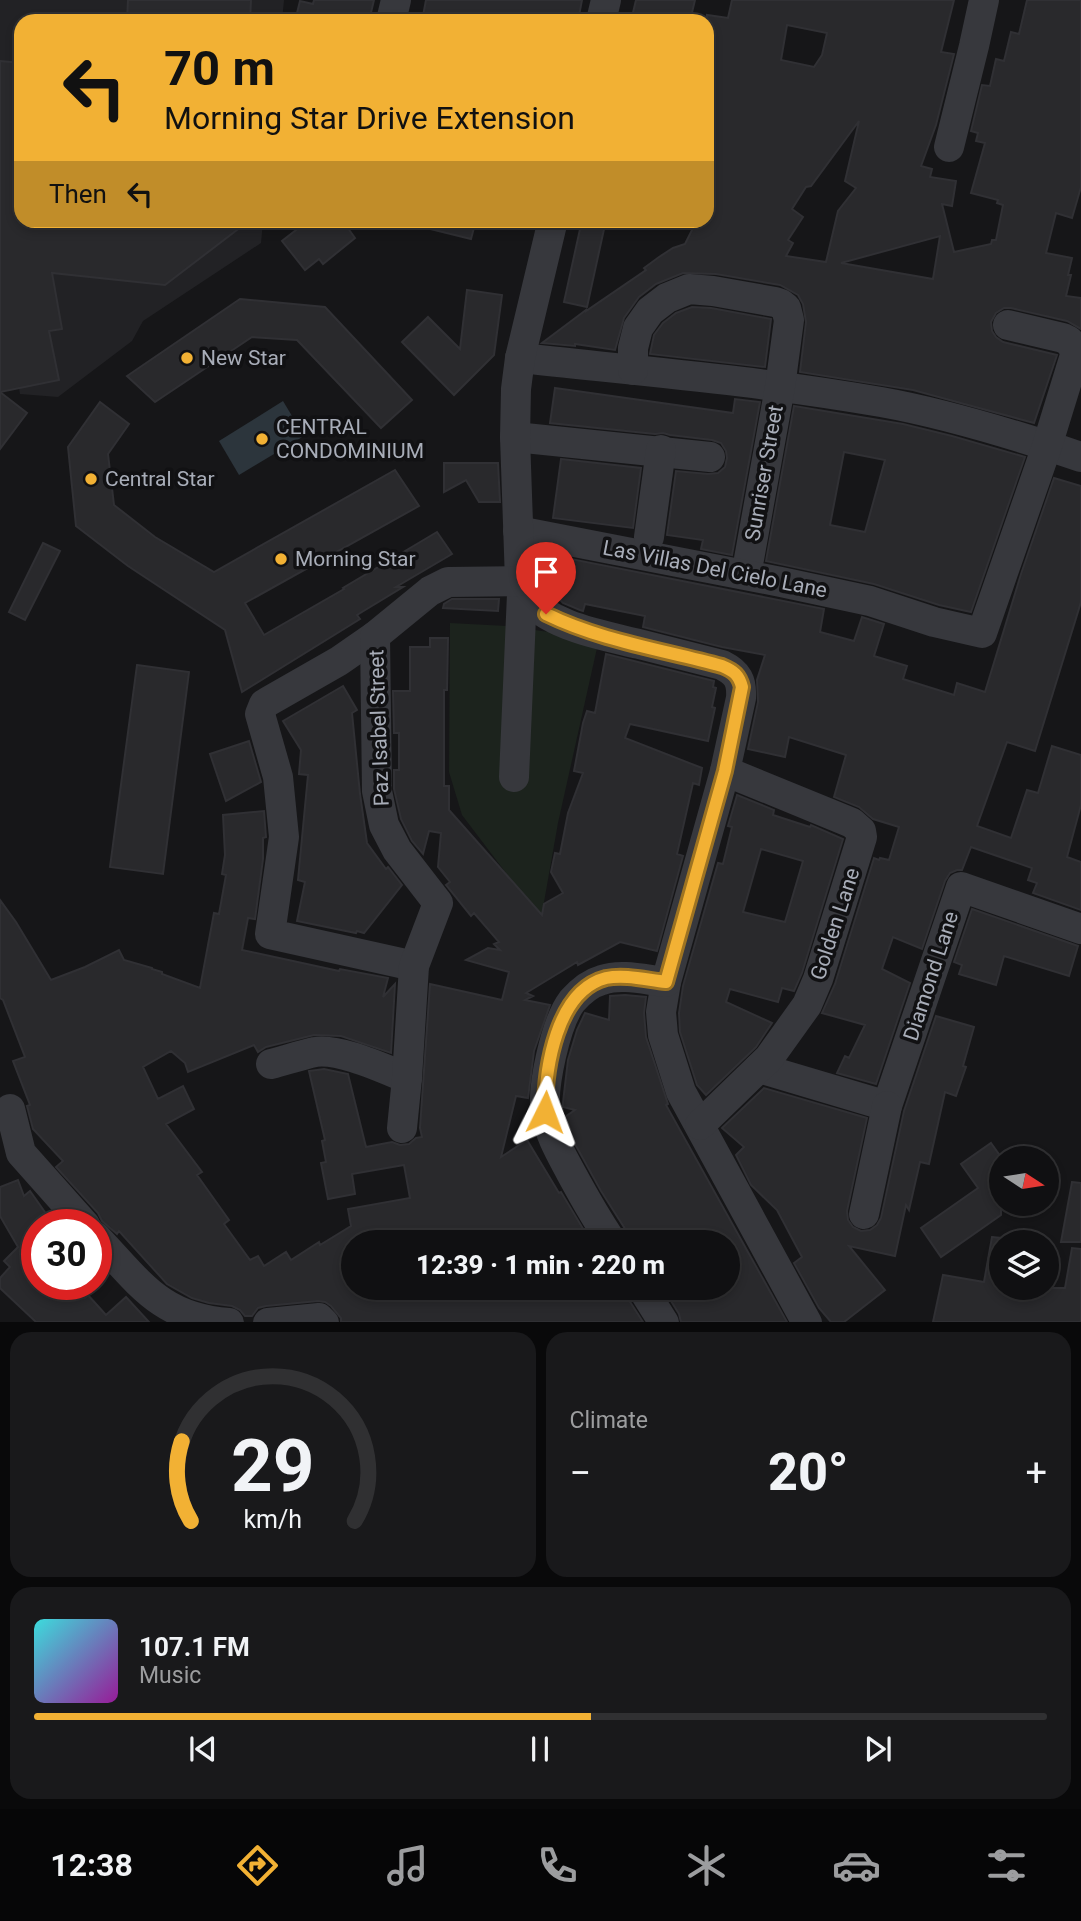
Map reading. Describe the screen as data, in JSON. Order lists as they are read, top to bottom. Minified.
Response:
{"streets":{"street":["Sunriser Street","Las Villas Del Cielo Lane","Paz Isabel Street","Golden Lane","Diamond Lane"]},"crossings":[["Sunriser Street","Las Villas Del Cielo Lane"]],"places":["New Star","CENTRAL CONDOMINIUM","Central Star","Morning Star"],"north":"right","page":{"turn":["70 m","Morning Star Drive Extension"],"then":"Then","limit":"30","trip":"12:39 · 1 min · 220 m","tile":"Climate","heat":["−","20°","+"],"song":["107.1 FM","Music"],"tabs":"12:38","gauge":["29","km/h"]}}
